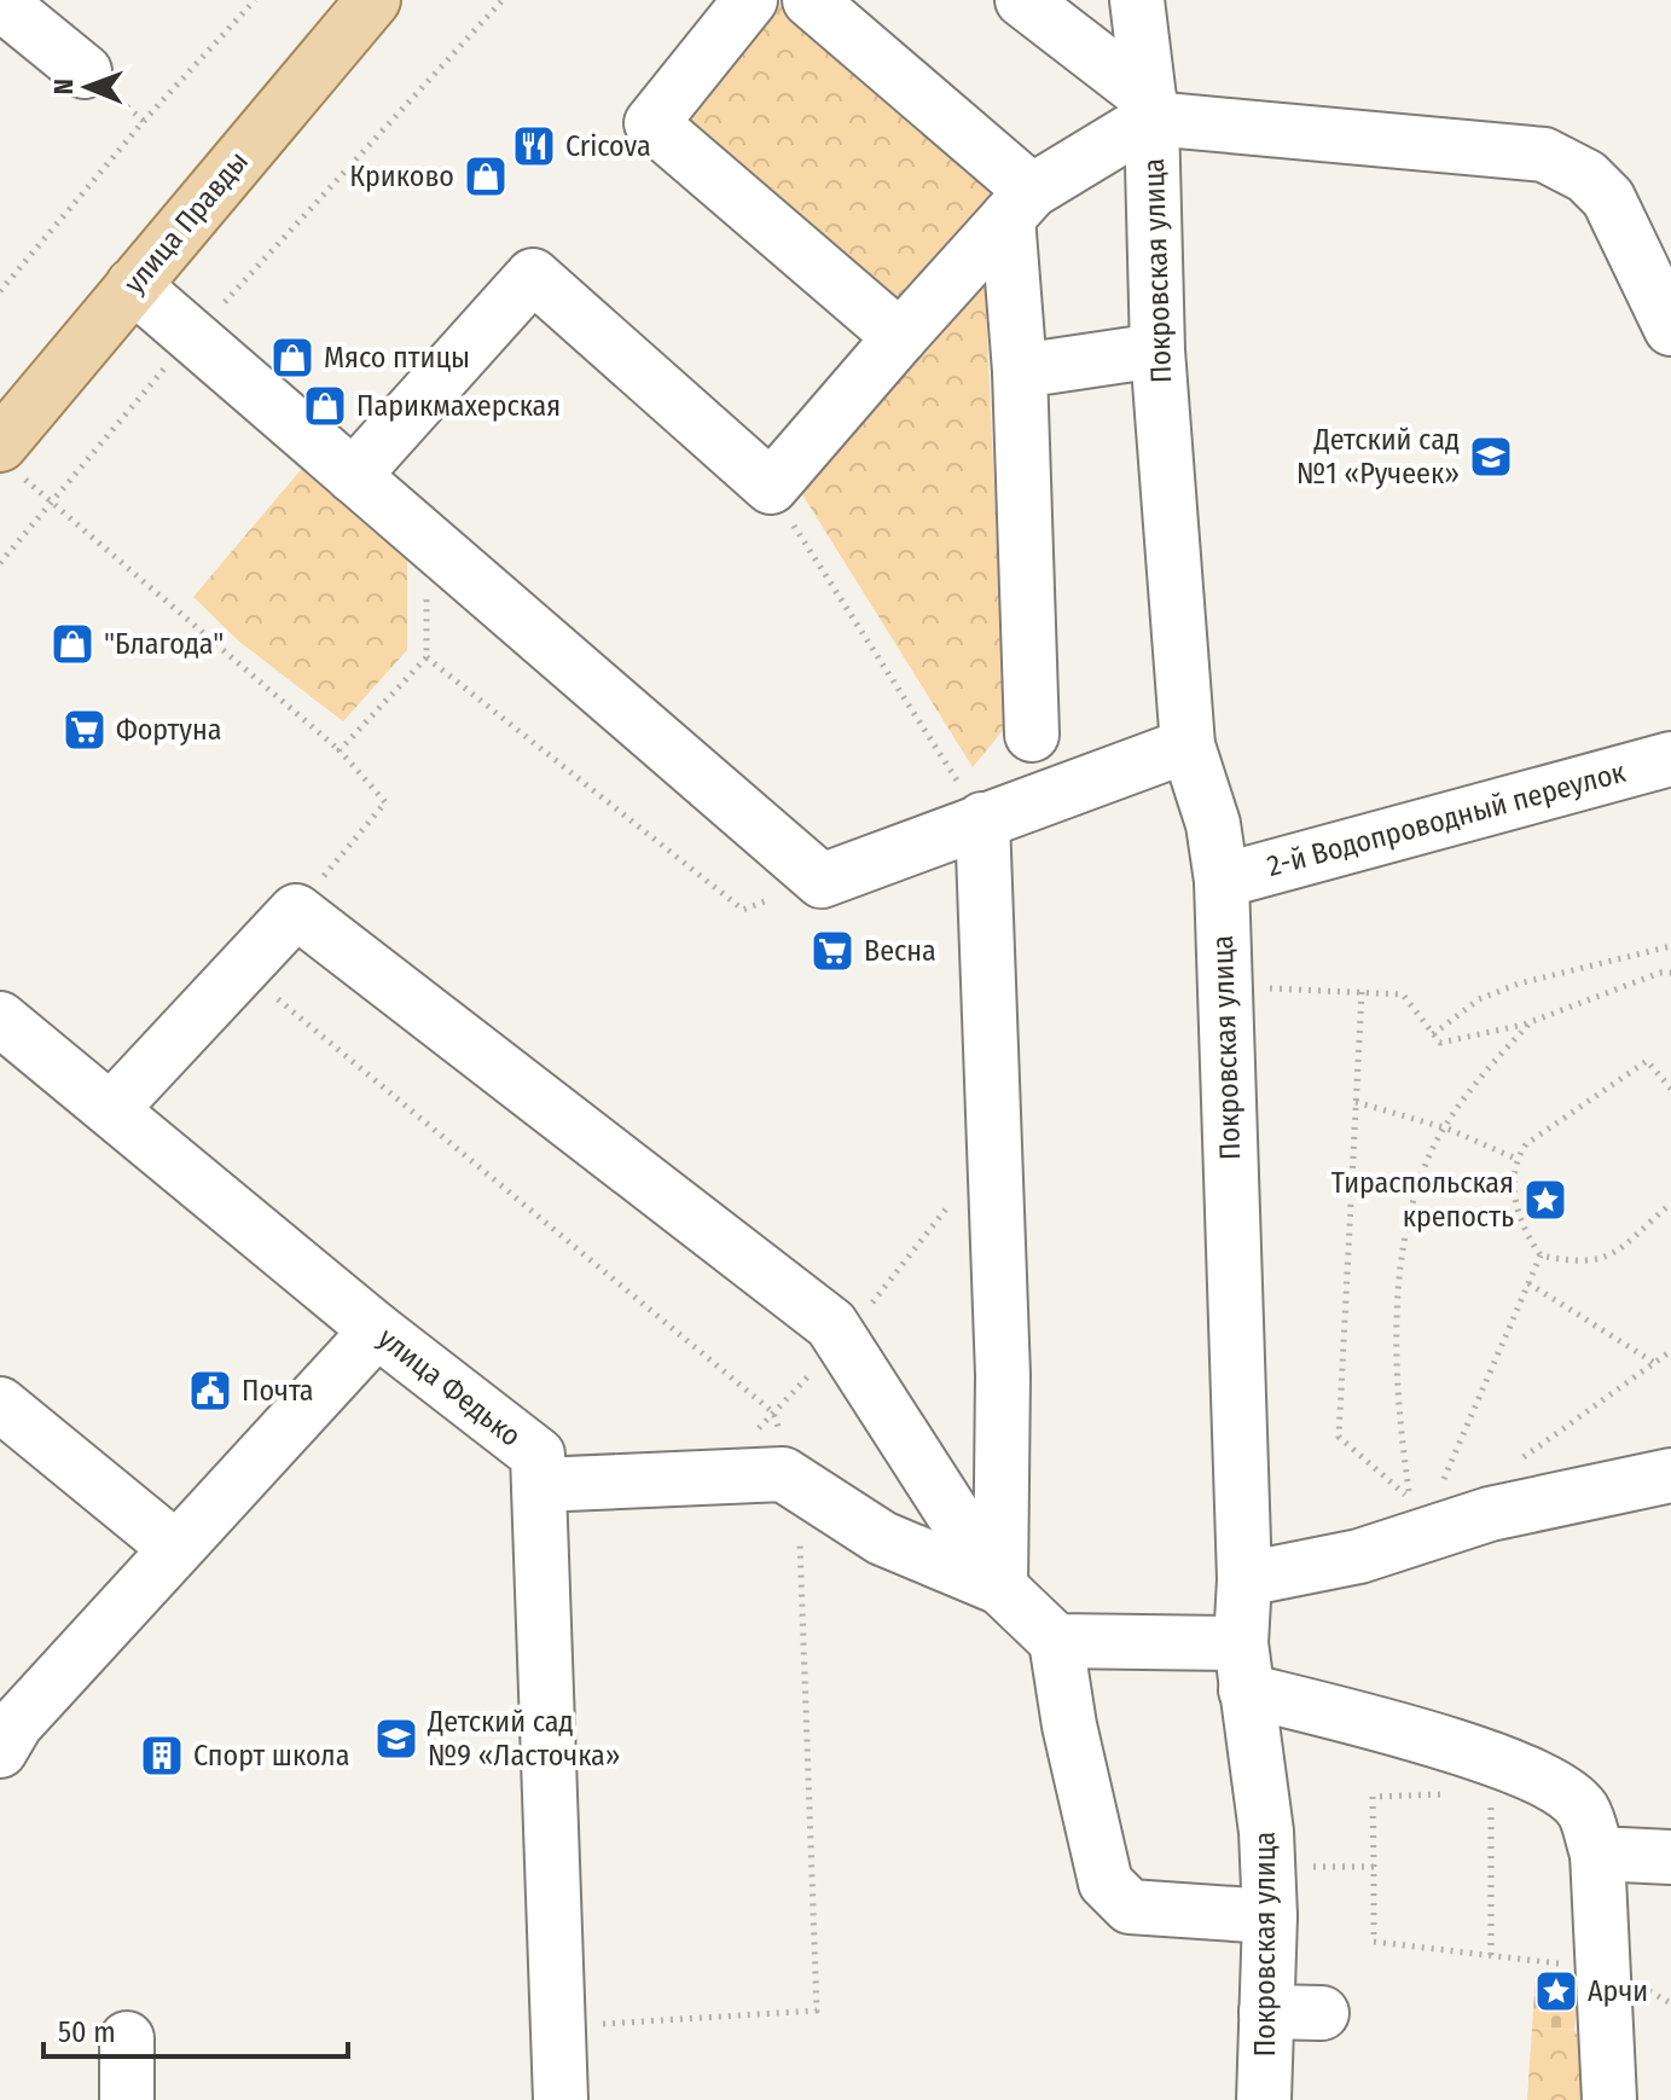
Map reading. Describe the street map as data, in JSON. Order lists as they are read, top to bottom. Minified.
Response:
{"streets":{"main road":["улица Правды"],"street":["Покровская улица","2-й Водопроводный переулок","улица Федько"]},"crossings":[["Покровская улица","2-й Водопроводный переулок"]],"places":{"restaurant":["Cricova"],"shop":["Криково","Мясо птицы","Парикмахерская","\"Благода\""],"school or university":["Детский сад №1 «Ручеек»","Детский сад №9 «Ласточка»"],"supermarket":["Фортуна","Весна"],"place":["Тираспольская крепость","Арчи"],"public building":["Почта"],"building":["Спорт школа"]},"scale_bar":"50 m","north":"left"}
